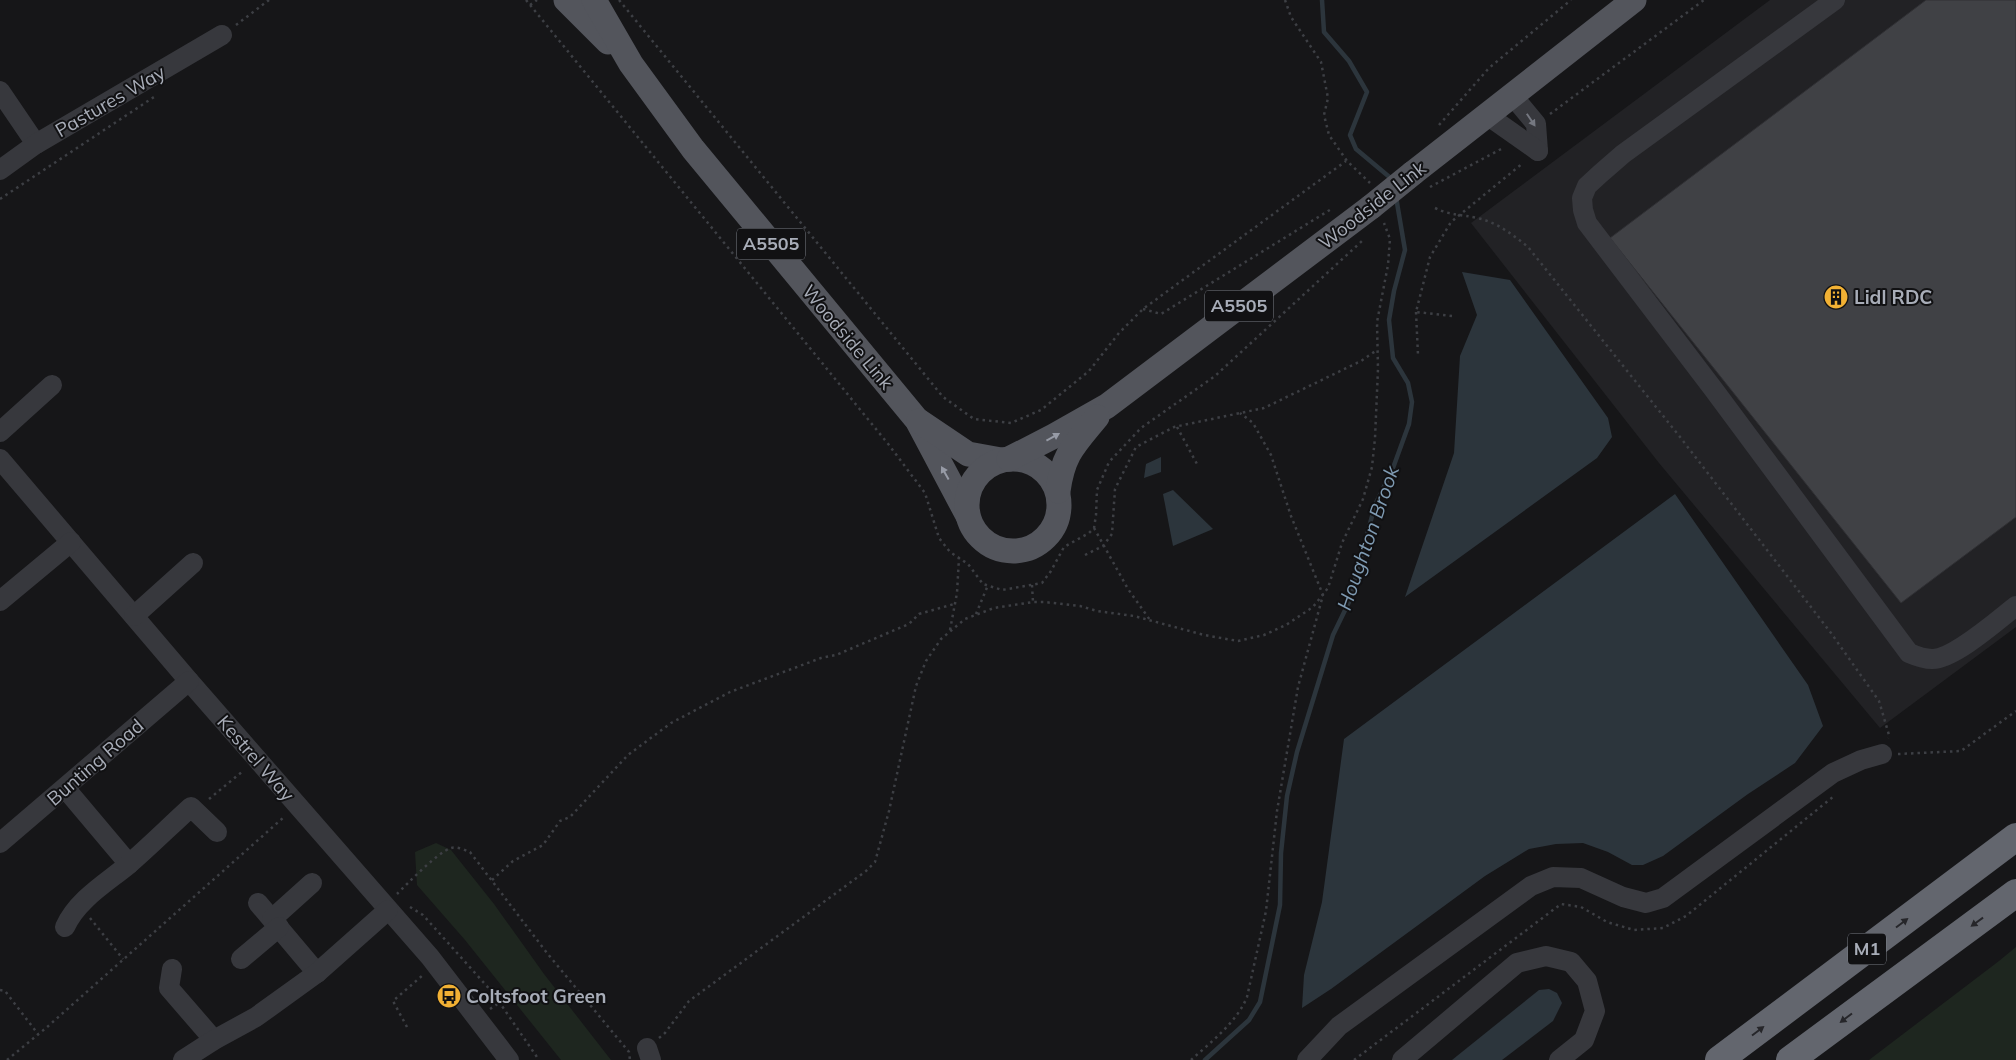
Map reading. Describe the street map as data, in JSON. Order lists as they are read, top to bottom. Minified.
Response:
{"streets":{"highway":["M1"],"main road":["Woodside Link","A5505"],"street":["Pastures Way","Kestrel Way","Bunting Road"]},"crossings":[["Woodside Link","A5505"],["Kestrel Way","Bunting Road"]],"water":["Houghton Brook"],"places":{"building":["Lidl RDC"],"bus stop":["Coltsfoot Green"]}}
